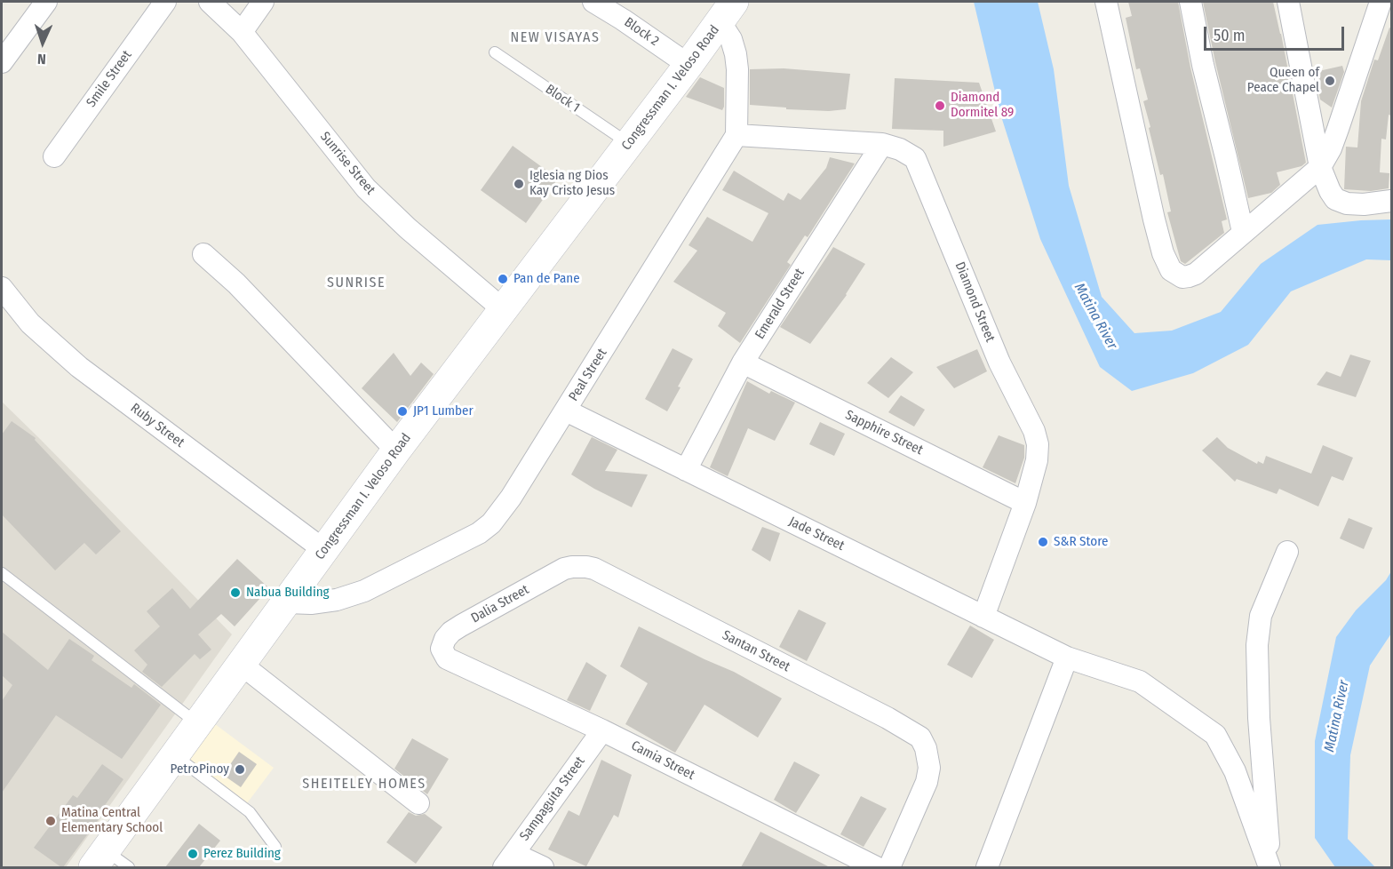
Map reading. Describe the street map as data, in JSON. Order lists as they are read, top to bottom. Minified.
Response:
{"streets":{"main road":["Congressman I. Veloso Road"],"street":["Block 2","Smile Street","Sunrise Street","Diamond Street","Emerald Street","Peal Street","Ruby Street","Sapphire Street","Jade Street","Dalia Street","Santan Street","Camia Street","Sampaguita Street"],"lane":["Block 1"]},"crossings":[["Block 2","Congressman I. Veloso Road"],["Congressman I. Veloso Road","Block 1"],["Congressman I. Veloso Road","Sunrise Street"],["Congressman I. Veloso Road","Peal Street"],["Congressman I. Veloso Road","Ruby Street"],["Diamond Street","Emerald Street"],["Diamond Street","Peal Street"],["Diamond Street","Sapphire Street"],["Diamond Street","Jade Street"],["Emerald Street","Sapphire Street"],["Emerald Street","Jade Street"],["Peal Street","Jade Street"],["Dalia Street","Santan Street"],["Dalia Street","Camia Street"],["Camia Street","Sampaguita Street"]],"districts":["NEW VISAYAS","SUNRISE","SHEITELEY HOMES"],"water":["Matina River"],"places":["Queen of Peace Chapel","Diamond Dormitel 89","Iglesia ng Dios Kay Cristo Jesus","Pan de Pane","JP1 Lumber","S&R Store","Nabua Building","PetroPinoy","Matina Central Elementary School","Perez Building"],"scale_bar":"50 m","north":"bottom"}
